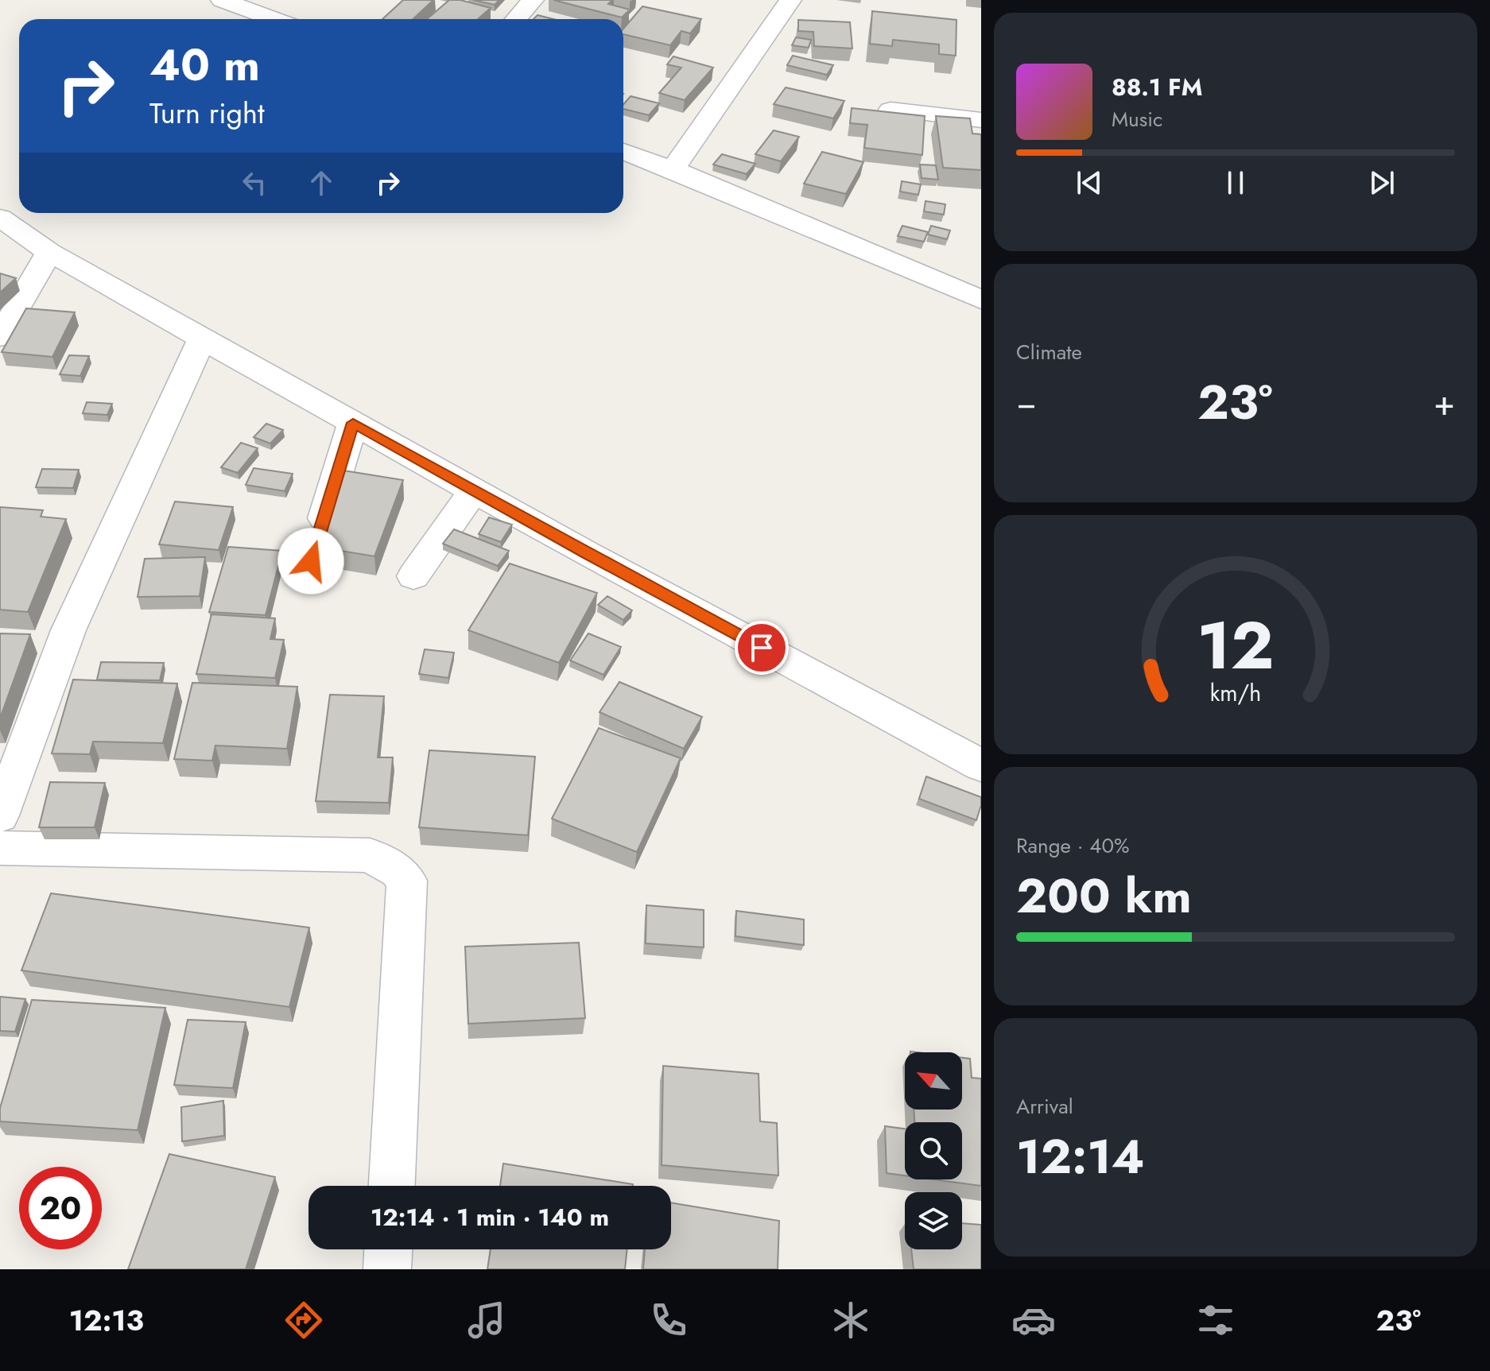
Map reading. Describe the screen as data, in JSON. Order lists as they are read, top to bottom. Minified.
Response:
{"north":"top left","page":{"turn":["40 m","Turn right"],"song":["88.1 FM","Music"],"tile":["Climate",["Range · 40%","200 km"],["Arrival","12:14"]],"heat":["−","23°","+"],"limit":"20","trip":"12:14 · 1 min · 140 m","tabs":["12:13","23°"],"gauge":["12","km/h"]}}
